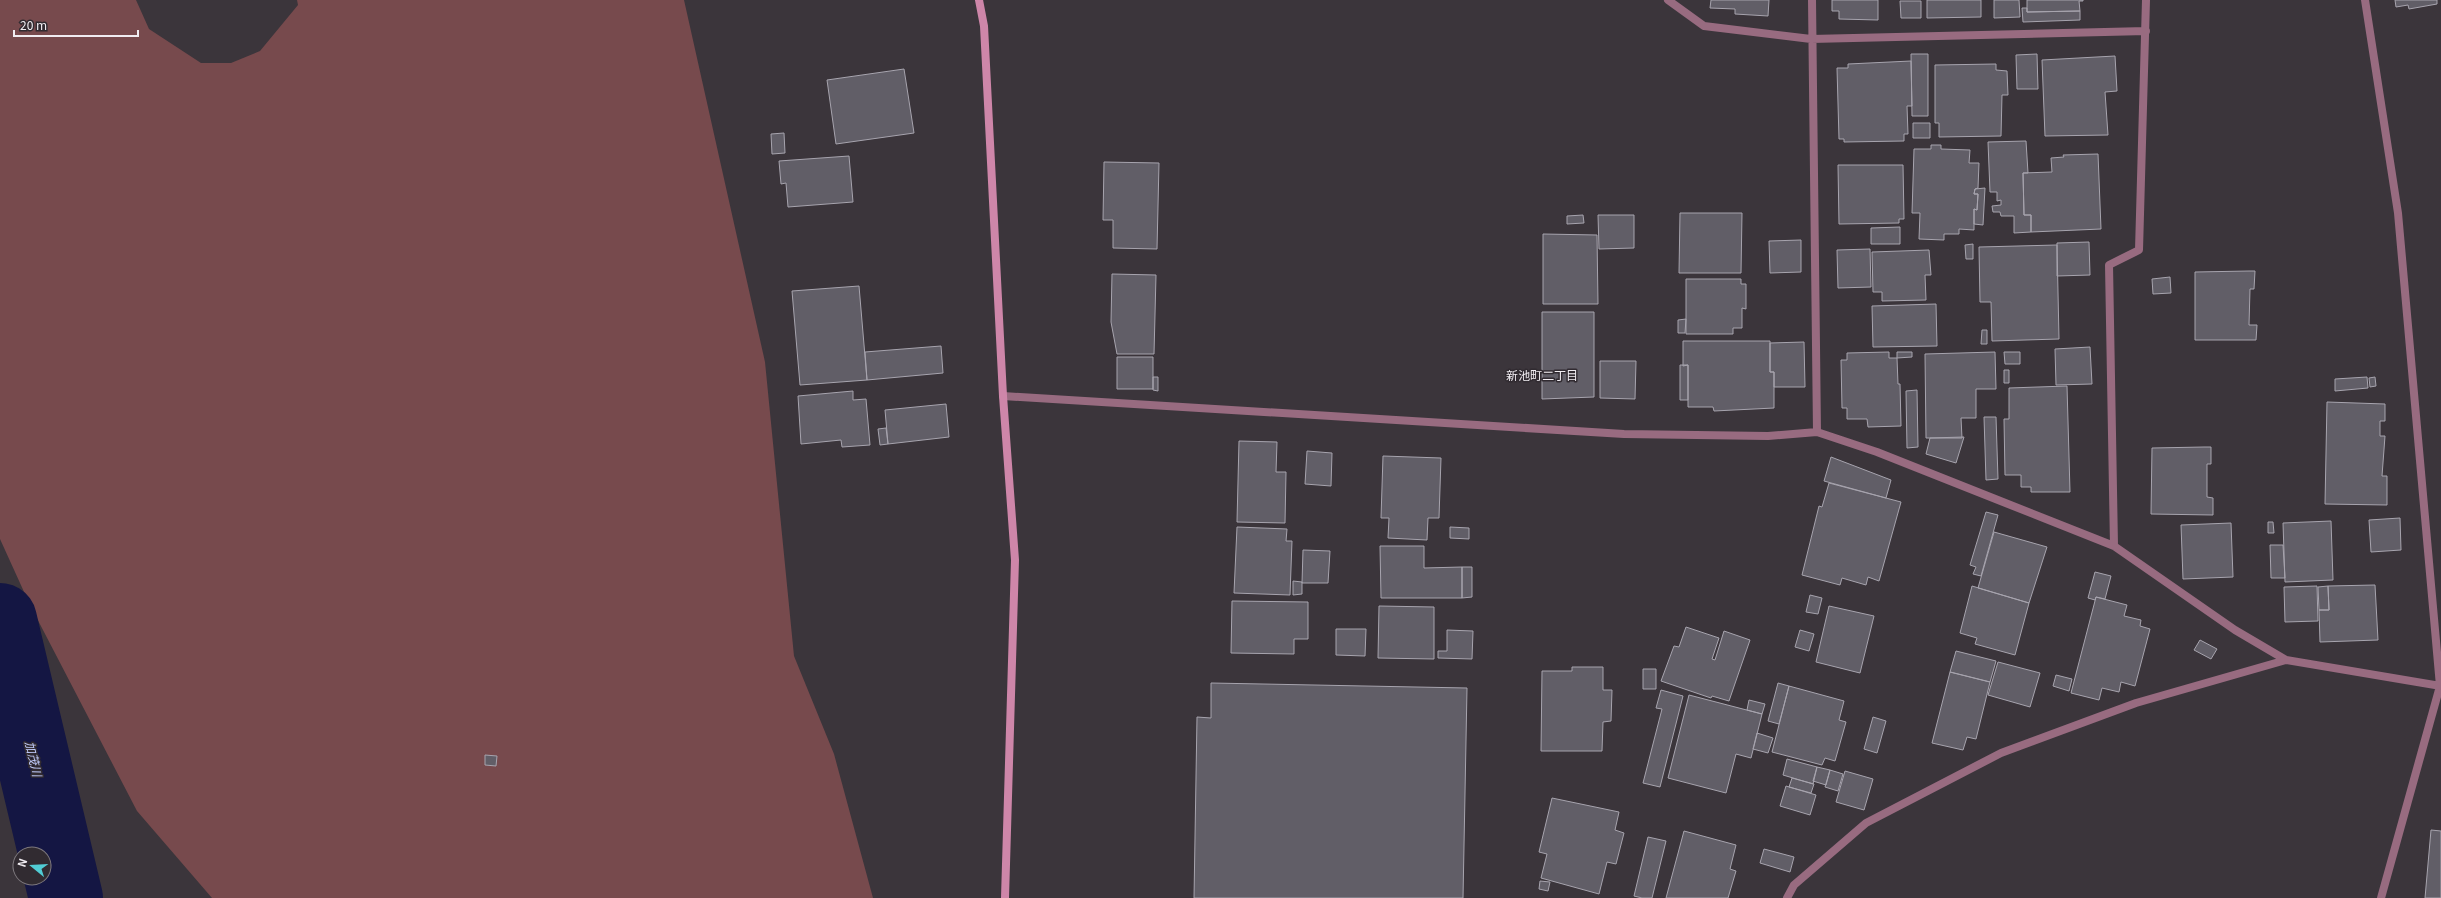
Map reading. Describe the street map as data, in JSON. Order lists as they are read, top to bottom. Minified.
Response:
{"districts":["新池町二丁目"],"water":["加茂川"],"scale_bar":"20 m","north":"left"}
